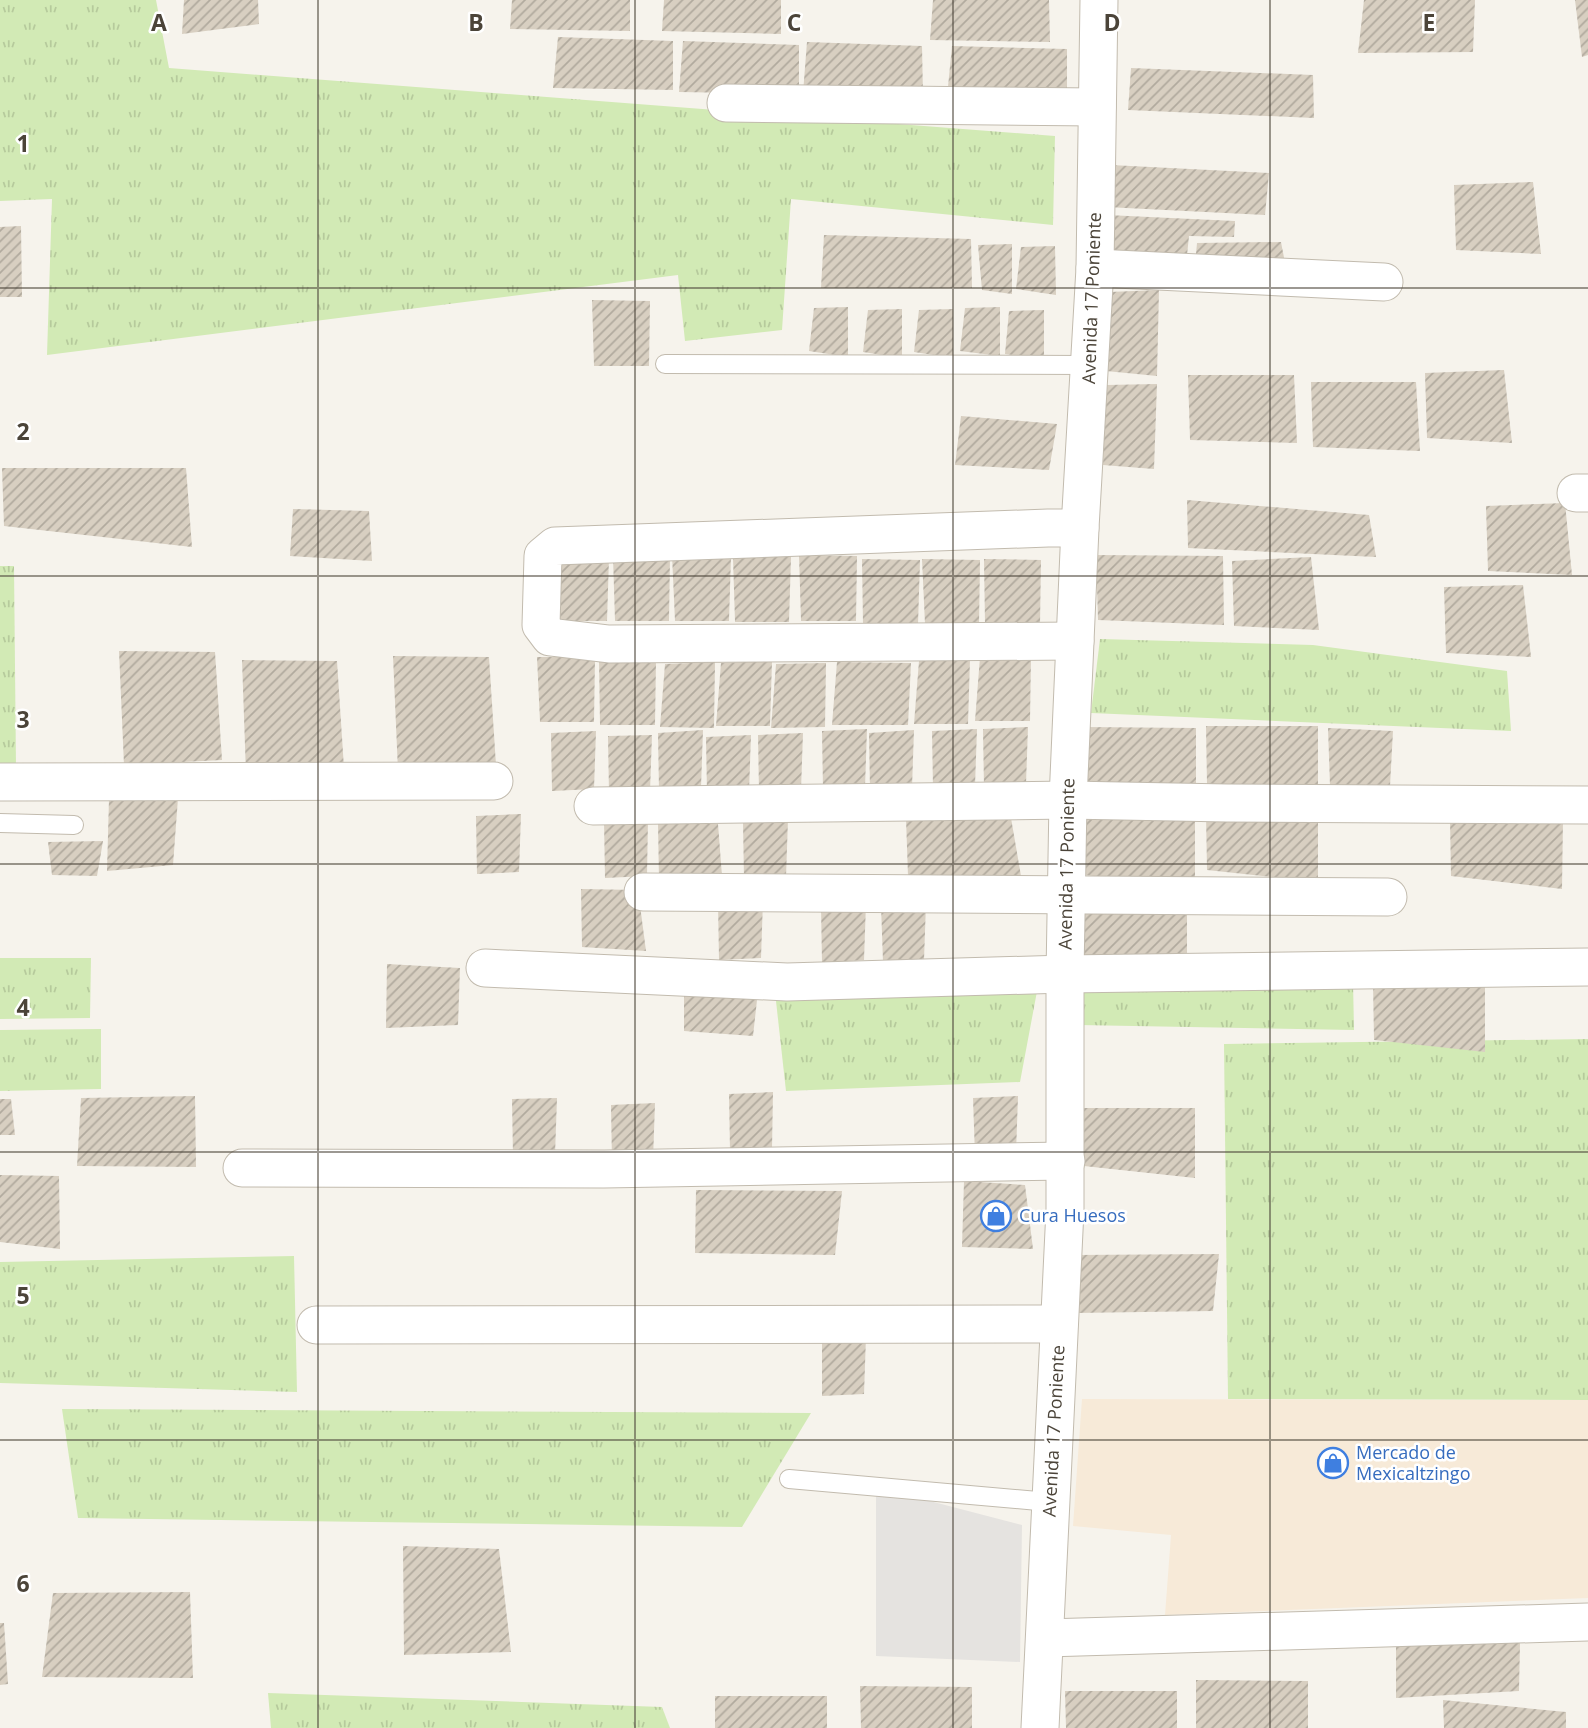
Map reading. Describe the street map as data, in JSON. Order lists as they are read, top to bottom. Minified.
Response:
{"streets":{"street":["Avenida 17 Poniente"]},"places":{"shop":["Cura Huesos","Mercado de Mexicaltzingo"]},"grid":{"columns":["A","B","C","D","E"],"rows":["1","2","3","4","5","6"]}}
